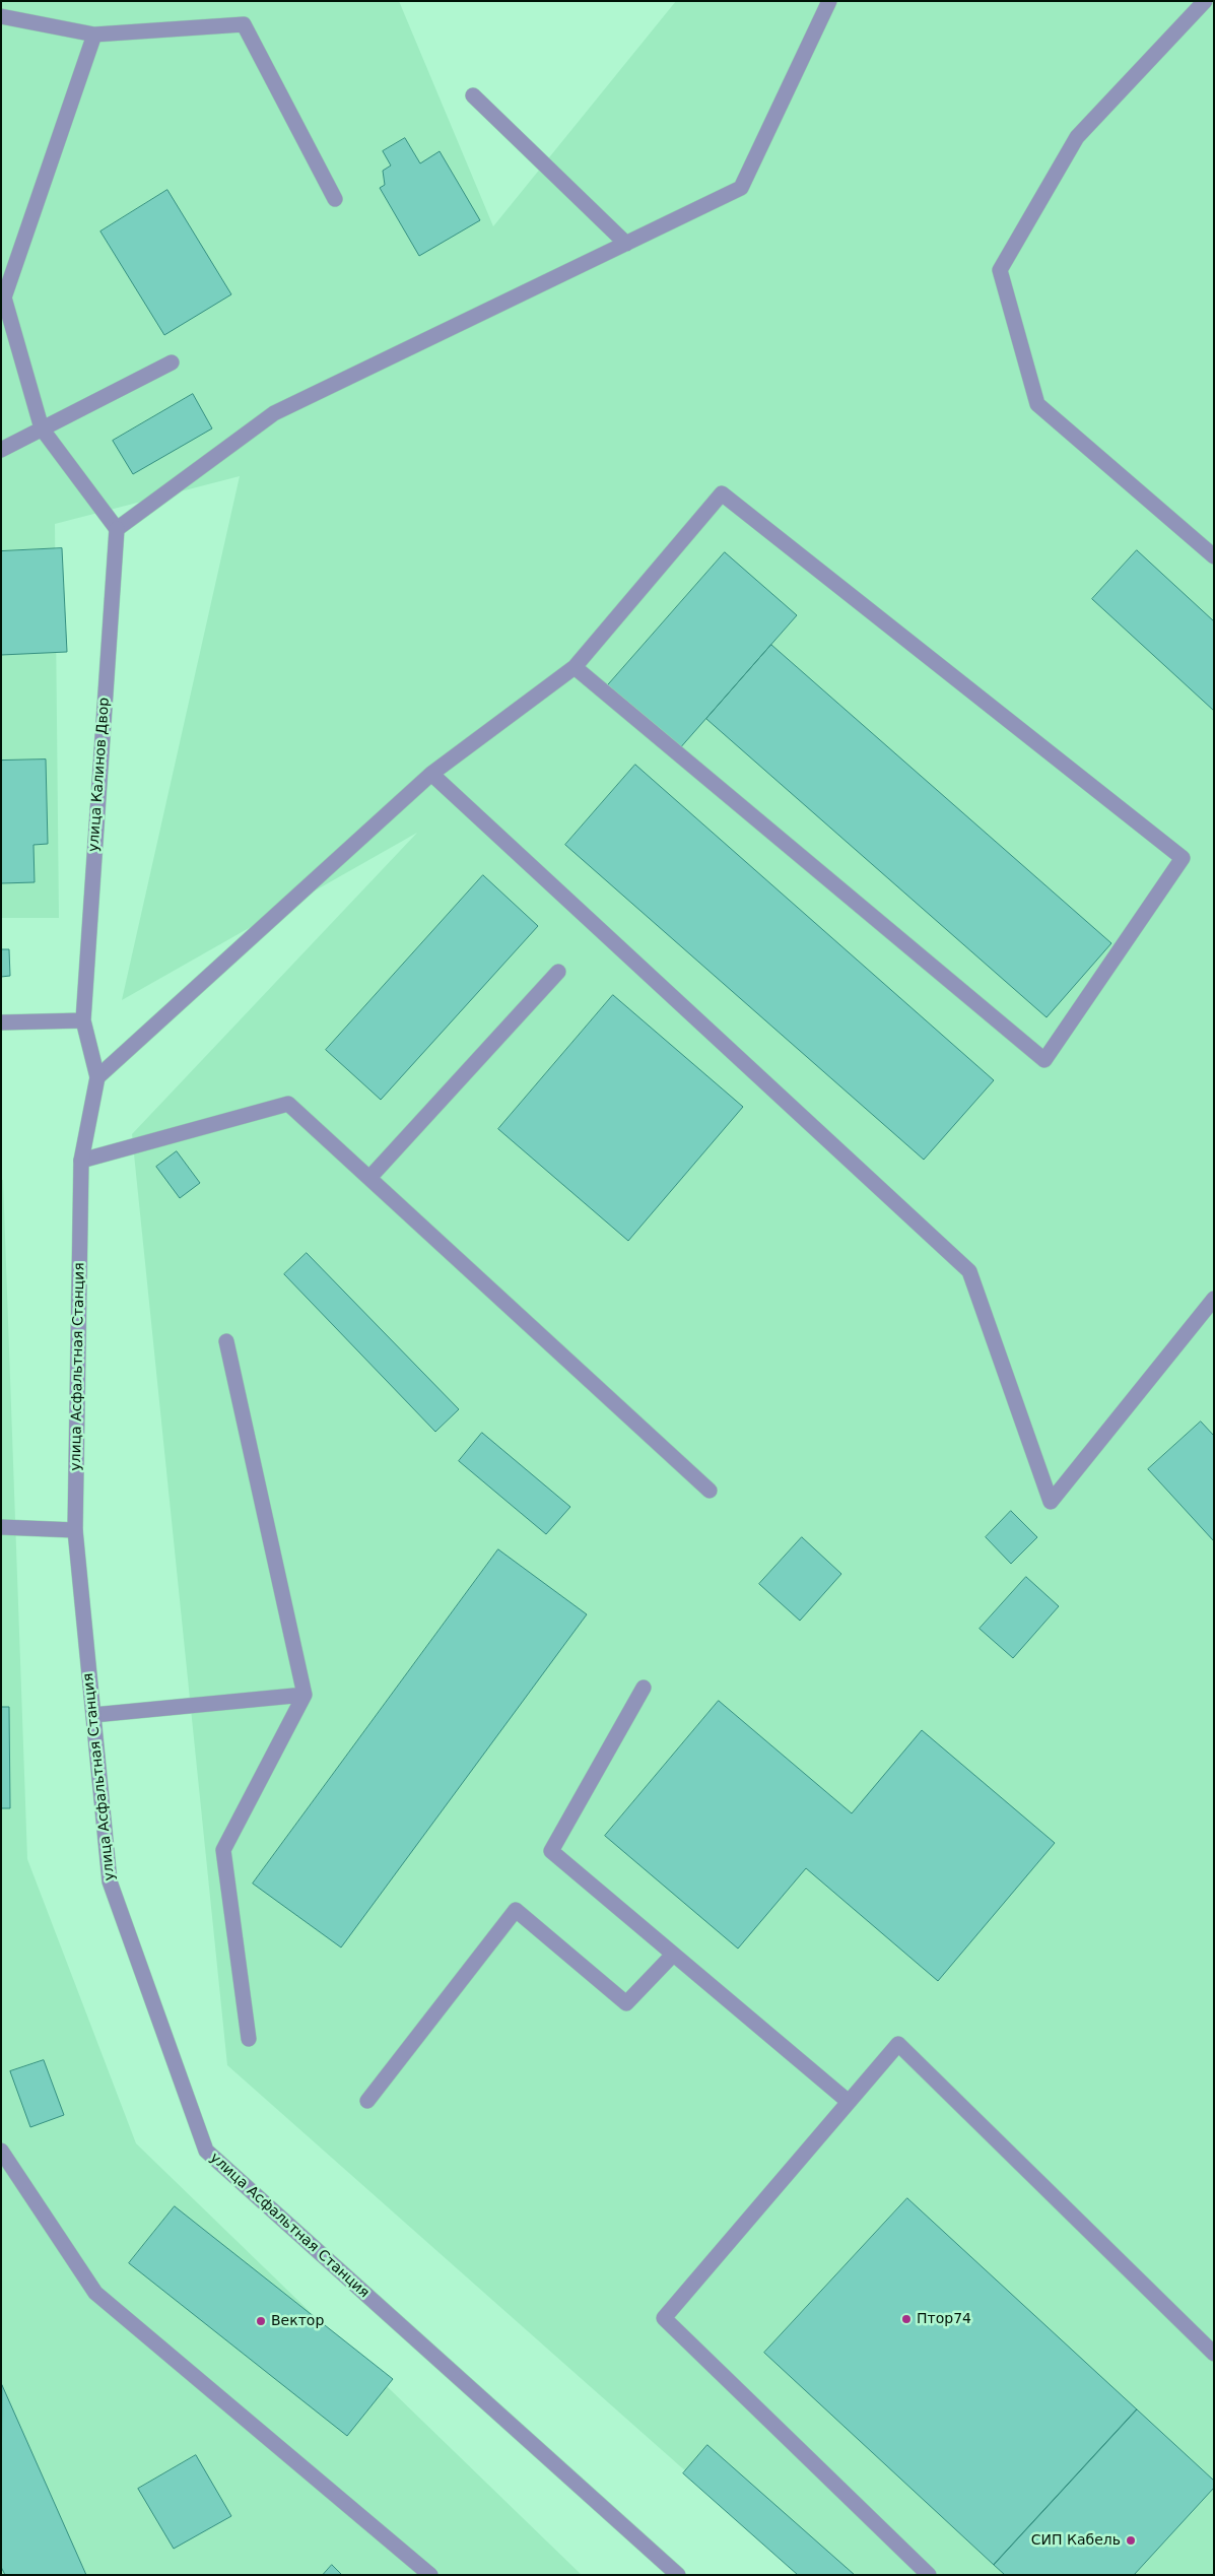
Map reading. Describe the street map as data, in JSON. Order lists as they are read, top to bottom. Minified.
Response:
{"streets":{"street":["улица Калинов Двор","улица Асфальтная Станция"]},"crossings":[["улица Калинов Двор","улица Асфальтная Станция"]],"places":["Птор74","Вектор","СИП Кабель"]}
